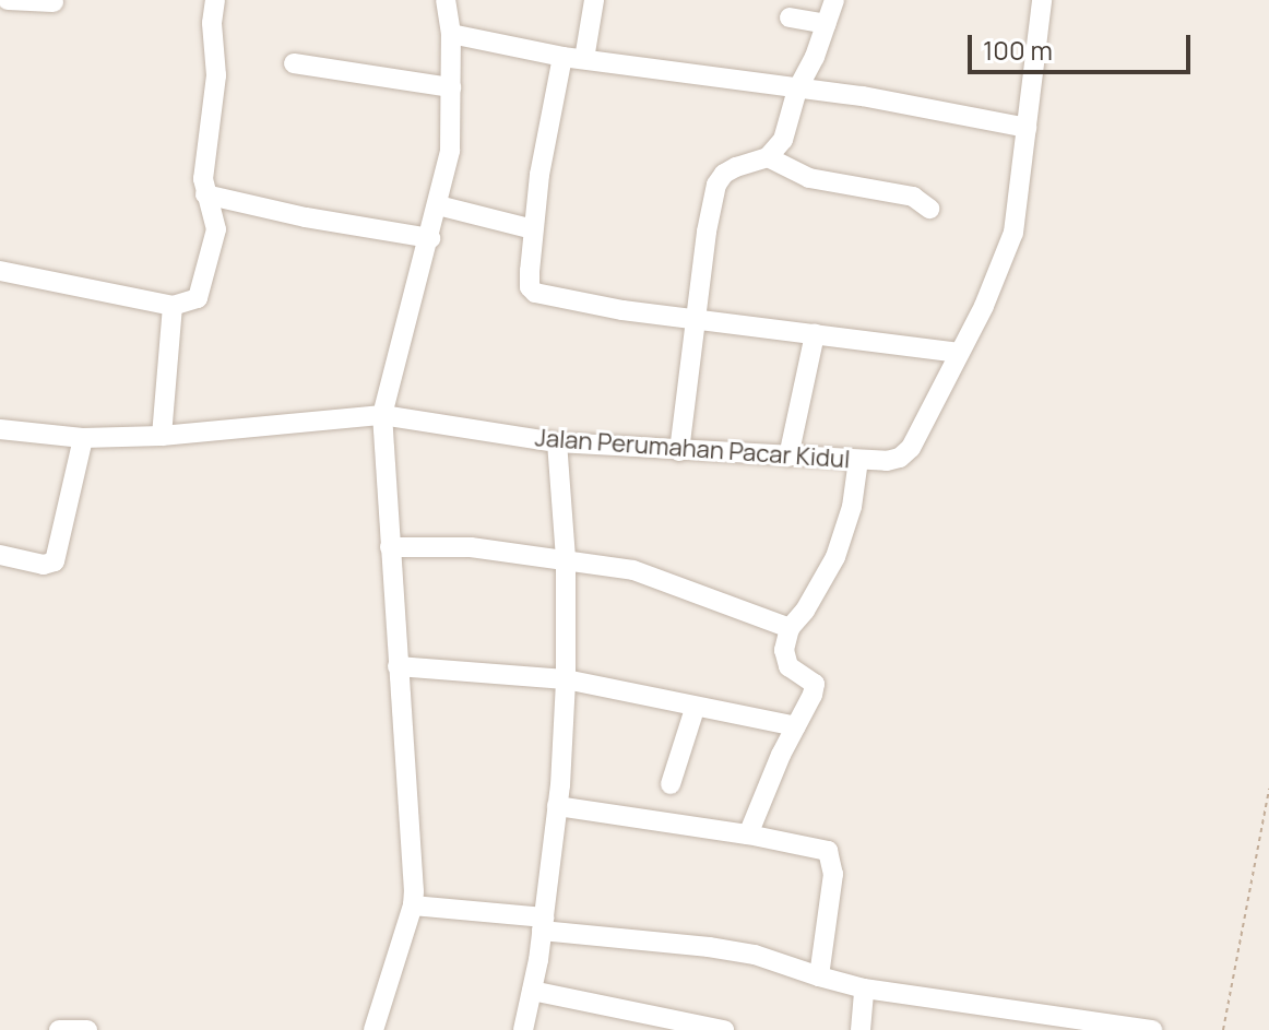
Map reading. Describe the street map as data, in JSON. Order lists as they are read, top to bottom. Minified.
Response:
{"streets":{"street":["Jalan Perumahan Pacar Kidul"]},"scale_bar":"100 m"}
